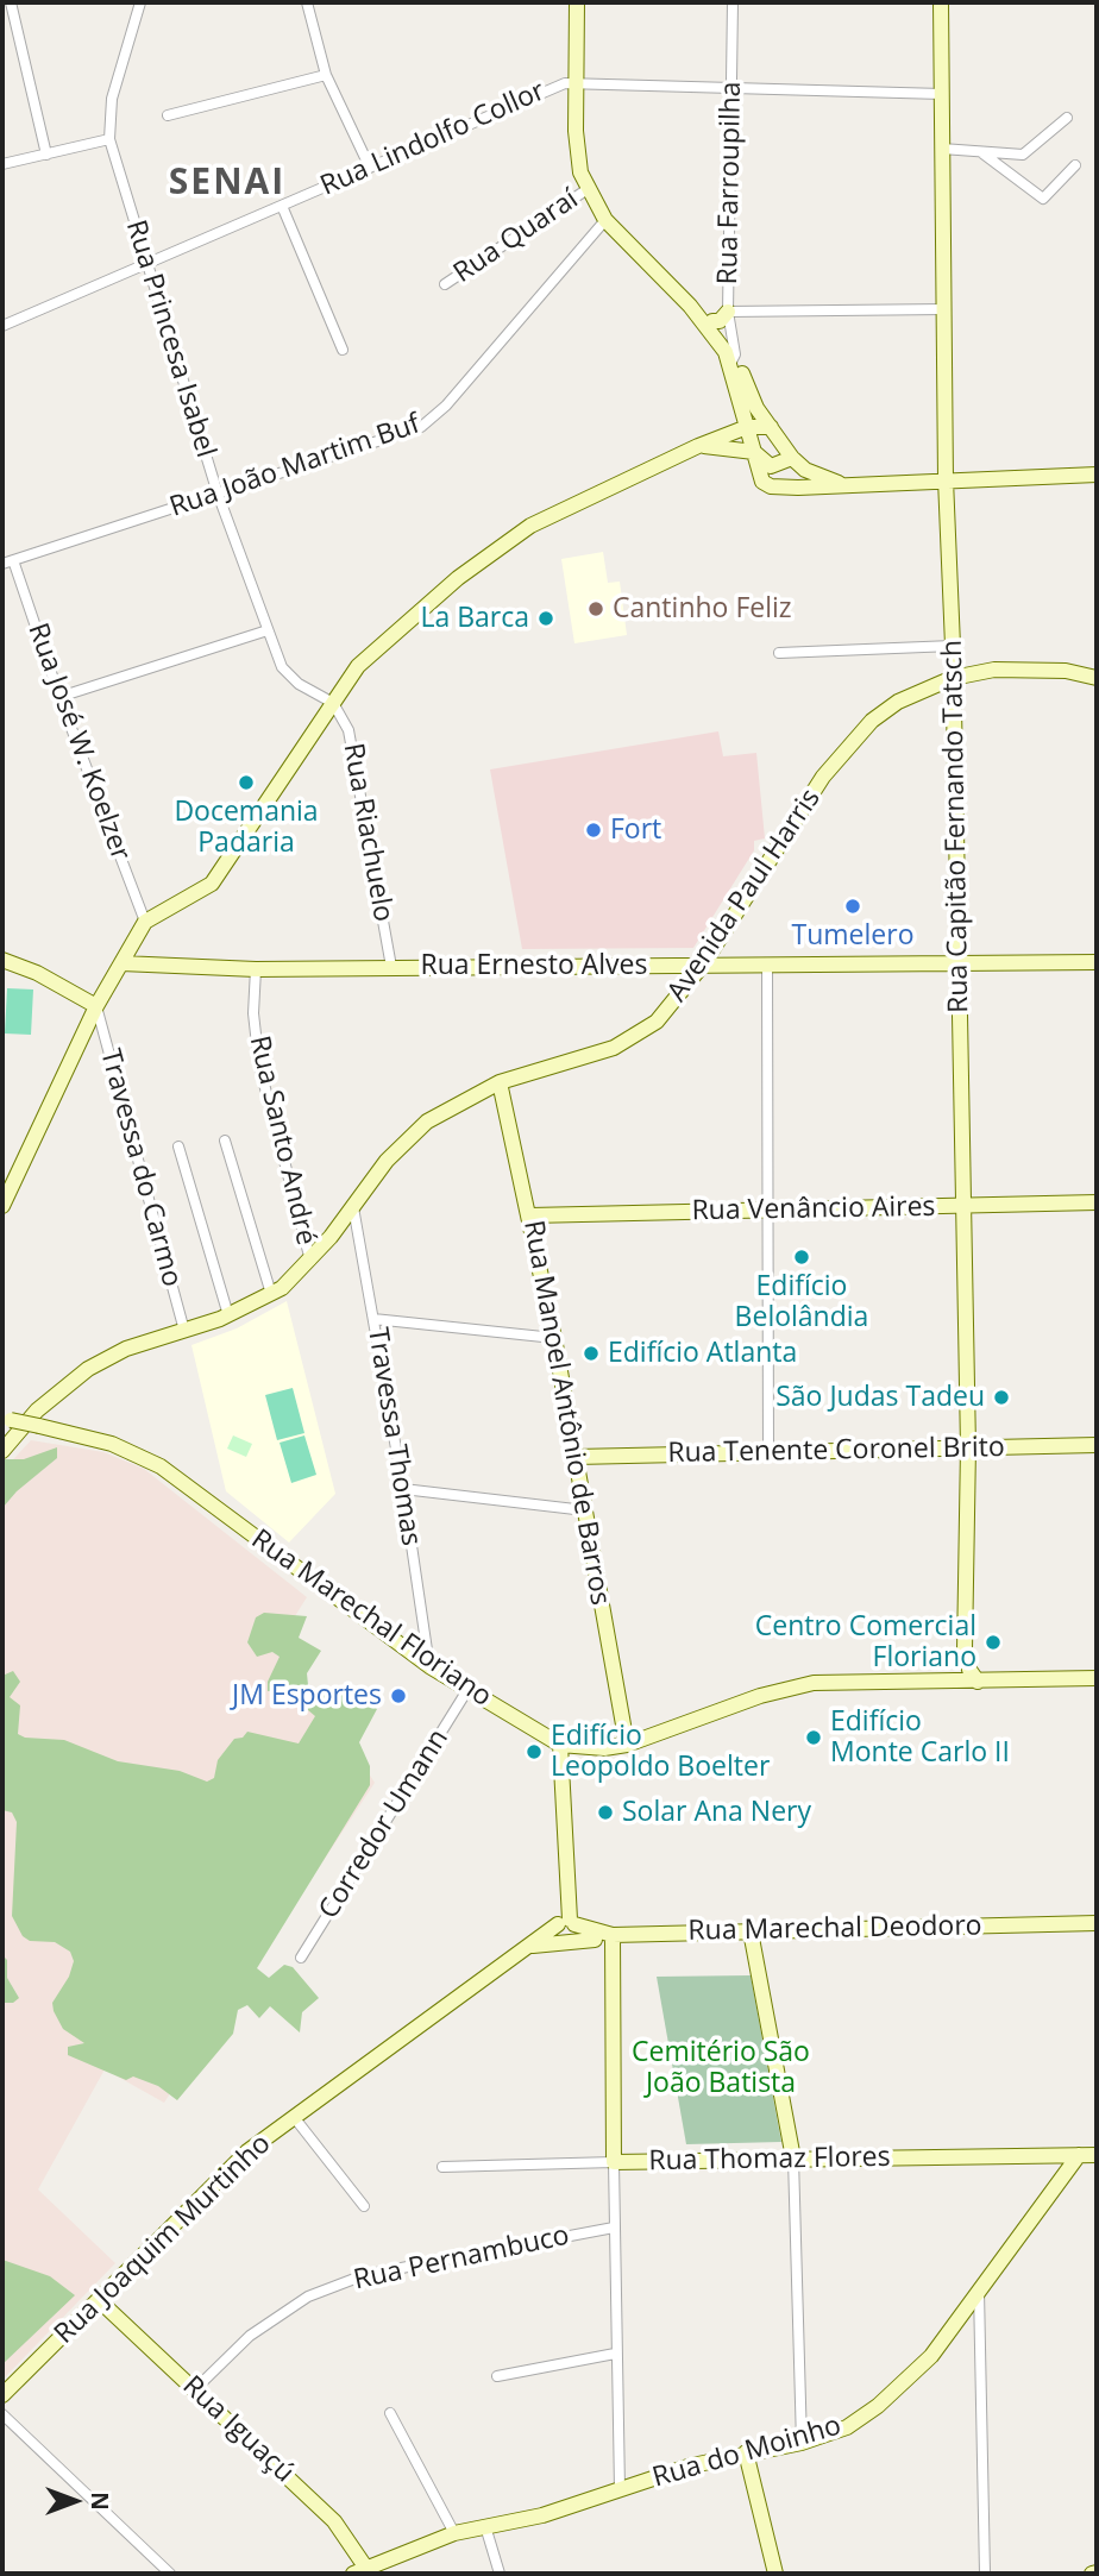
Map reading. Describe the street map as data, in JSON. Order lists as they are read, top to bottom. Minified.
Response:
{"streets":{"main road":["Rua Capitão Fernando Tatsch","Avenida Paul Harris","Rua Ernesto Alves","Rua Venâncio Aires","Rua Manoel Antônio de Barros","Rua Tenente Coronel Brito","Rua Marechal Floriano","Rua Marechal Deodoro","Rua Thomaz Flores","Rua Joaquim Murtinho","Rua Iguaçú","Rua do Moinho"],"street":["Rua Lindolfo Collor","Rua Farroupilha","Rua Quaraí","Rua Princesa Isabel","Rua João Martim Buf","Rua José W. Koelzer","Rua Riachuelo","Rua Santo André","Travessa do Carmo","Travessa Thomas","Corredor Umann","Rua Pernambuco"]},"crossings":[["Rua Lindolfo Collor","Rua Farroupilha"],["Rua Lindolfo Collor","Rua Princesa Isabel"],["Rua Lindolfo Collor","Rua Capitão Fernando Tatsch"],["Rua Princesa Isabel","Rua João Martim Buf"],["Rua Princesa Isabel","Rua Riachuelo"],["Rua João Martim Buf","Rua José W. Koelzer"],["Rua Capitão Fernando Tatsch","Avenida Paul Harris"],["Rua Capitão Fernando Tatsch","Rua Ernesto Alves"],["Rua Capitão Fernando Tatsch","Rua Venâncio Aires"],["Rua Capitão Fernando Tatsch","Rua Tenente Coronel Brito"],["Rua Capitão Fernando Tatsch","Rua Marechal Floriano"],["Rua Riachuelo","Rua Ernesto Alves"],["Avenida Paul Harris","Rua Ernesto Alves"],["Avenida Paul Harris","Rua Santo André"],["Avenida Paul Harris","Travessa do Carmo"],["Avenida Paul Harris","Rua Manoel Antônio de Barros"],["Avenida Paul Harris","Travessa Thomas"],["Rua Ernesto Alves","Rua Santo André"],["Rua Venâncio Aires","Rua Manoel Antônio de Barros"],["Rua Manoel Antônio de Barros","Rua Tenente Coronel Brito"],["Rua Manoel Antônio de Barros","Rua Marechal Floriano"],["Travessa Thomas","Rua Marechal Floriano"],["Rua Marechal Floriano","Corredor Umann"],["Rua Marechal Deodoro","Rua Joaquim Murtinho"],["Rua Thomaz Flores","Rua do Moinho"],["Rua Joaquim Murtinho","Rua Iguaçú"],["Rua Pernambuco","Rua Iguaçú"],["Rua Iguaçú","Rua do Moinho"]],"districts":["SENAI"],"parks":["Cemitério São João Batista"],"places":["Cantinho Feliz","La Barca","Docemania Padaria","Fort","Tumelero","Edifício Belolândia","Edifício Atlanta","São Judas Tadeu","Centro Comercial Floriano","JM Esportes","Edifício Monte Carlo II","Edifício Leopoldo Boelter","Solar Ana Nery"],"north":"right"}
